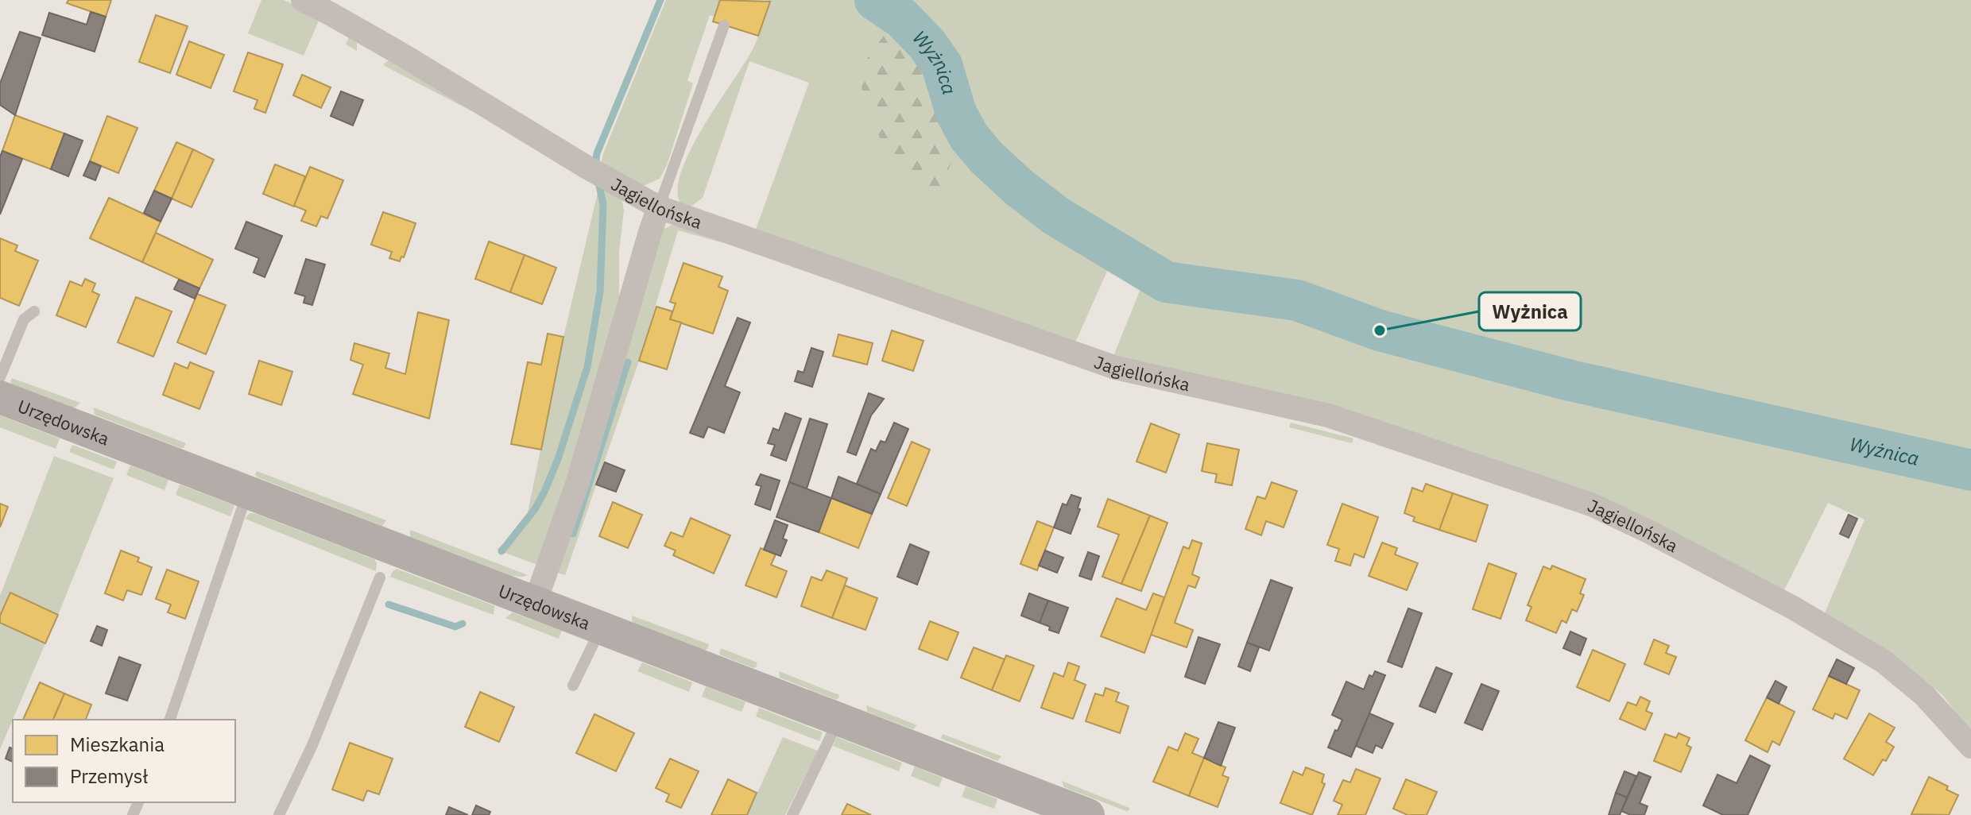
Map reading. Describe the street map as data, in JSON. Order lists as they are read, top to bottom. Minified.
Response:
{"streets":{"street":["Jagiellońska","Urzędowska"]},"water":["Wyżnica"],"places":["Wyżnica"],"legend":["Mieszkania","Przemysł"]}
